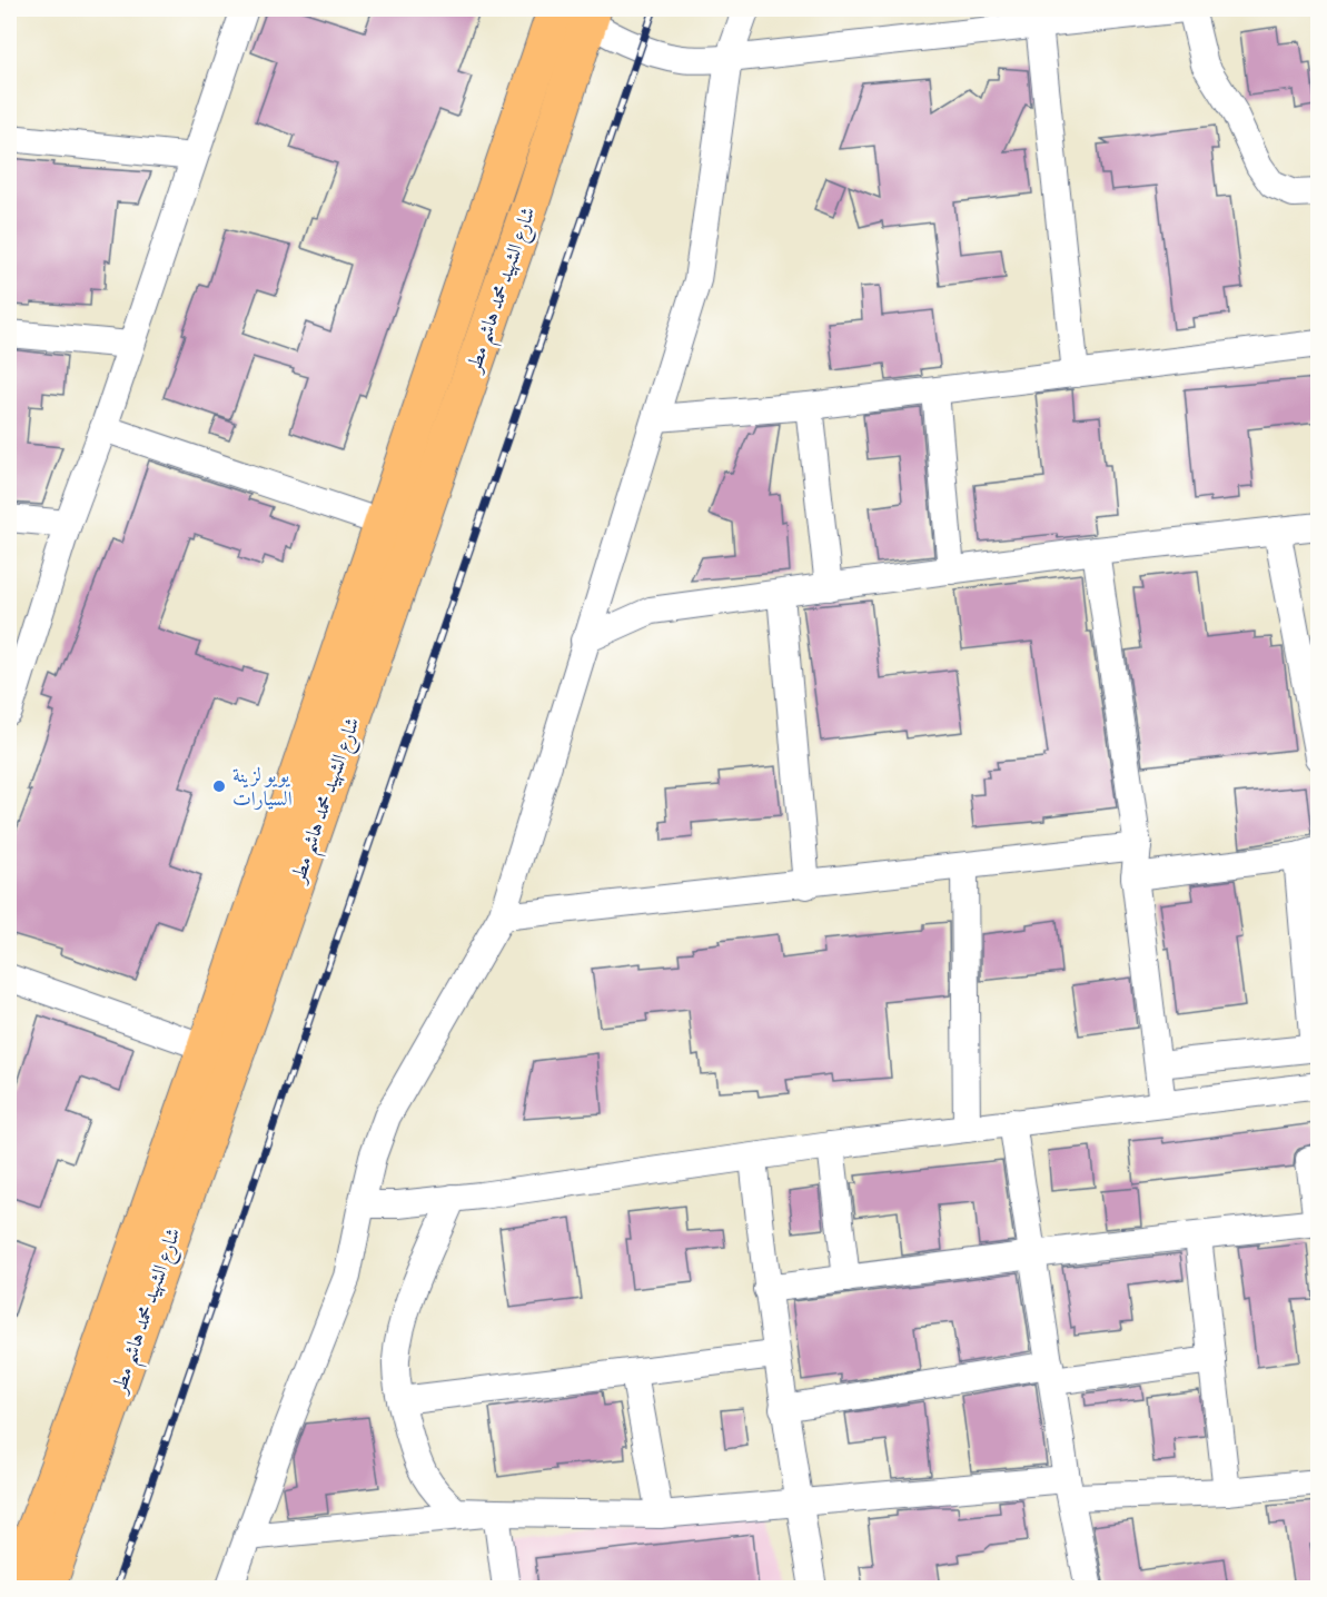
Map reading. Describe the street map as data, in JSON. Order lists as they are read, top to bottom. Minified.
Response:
{"streets":{"main road":["شارع الشهيد محمد هاشم مطر"]},"places":["يويو لزينة السيارات"]}
